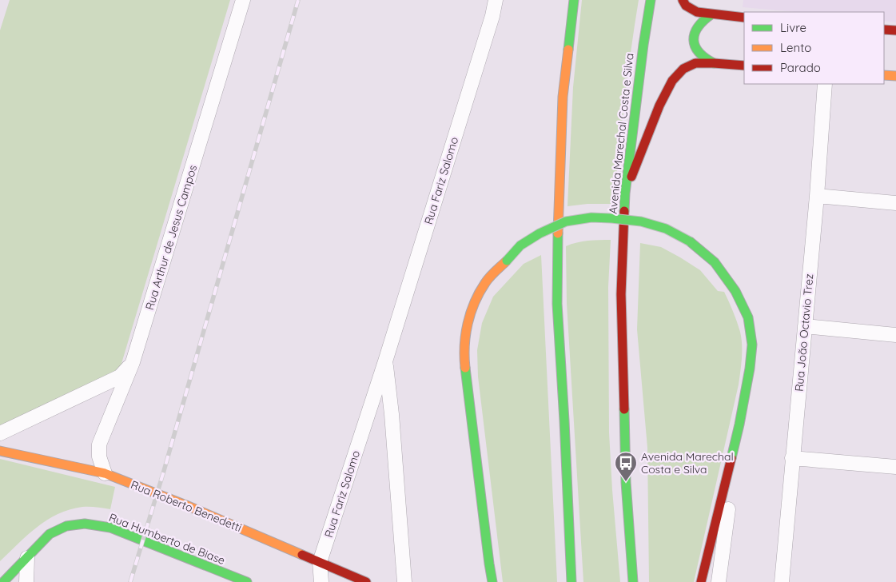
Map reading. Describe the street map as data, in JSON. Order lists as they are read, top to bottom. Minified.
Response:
{"streets":{"main road":["Avenida Marechal Costa e Silva","Rua Roberto Benedetti","Rua Humberto de Biase"],"street":["Rua Fariz Salomo","Rua Arthur de Jesus Campos","Rua João Octavio Trez"]},"crossings":[["Rua Fariz Salomo","Rua Roberto Benedetti"],["Rua Arthur de Jesus Campos","Rua Roberto Benedetti"]],"places":{"bus stop":["Avenida Marechal Costa e Silva"]},"legend":["Livre","Lento","Parado"]}
